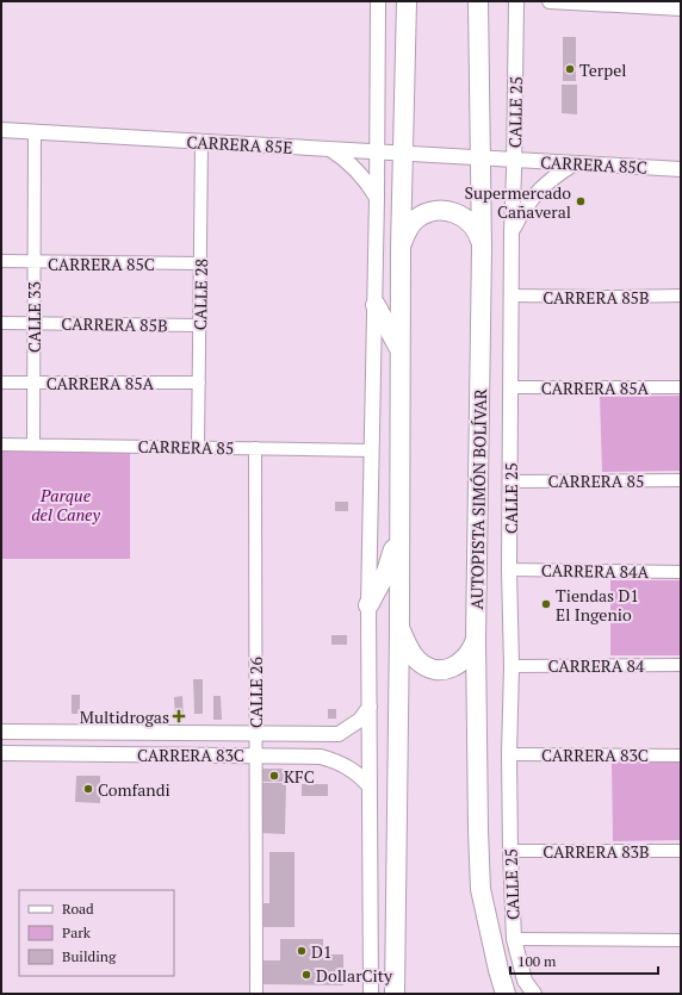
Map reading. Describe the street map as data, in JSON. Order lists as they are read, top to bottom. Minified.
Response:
{"streets":{"highway":["AUTOPISTA SIMÓN BOLÍVAR"],"street":["CALLE 25","CARRERA 85E","CARRERA 85C","CALLE 28","CARRERA 85B","CALLE 33","CARRERA 85A","CARRERA 85","CARRERA 84A","CARRERA 84","CALLE 26","CARRERA 83C","CARRERA 83B"]},"crossings":[["CALLE 25","CARRERA 85C"],["CALLE 25","CARRERA 85B"],["CALLE 25","CARRERA 85A"],["CALLE 25","CARRERA 85"],["CALLE 25","CARRERA 84A"],["CALLE 25","CARRERA 84"],["CALLE 25","CARRERA 83C"],["CALLE 25","CARRERA 83B"],["CARRERA 85E","CARRERA 85C"],["CARRERA 85E","CALLE 28"],["CARRERA 85E","CALLE 33"],["CARRERA 85E","AUTOPISTA SIMÓN BOLÍVAR"],["CARRERA 85C","CALLE 28"],["CARRERA 85C","CALLE 33"],["CARRERA 85C","AUTOPISTA SIMÓN BOLÍVAR"],["CALLE 28","CARRERA 85B"],["CALLE 28","CARRERA 85A"],["CALLE 28","CARRERA 85"],["CARRERA 85B","CALLE 33"],["CALLE 33","CARRERA 85A"],["CALLE 33","CARRERA 85"],["CARRERA 85","CALLE 26"],["CALLE 26","CARRERA 83C"]],"parks":["Parque del Caney"],"places":{"other":["Terpel","Supermercado Cañaveral","Tiendas D1 El Ingenio","KFC","Comfandi","D1","DollarCity"],"health":["Multidrogas"]},"legend":["Road","Park","Building"],"scale_bar":"100 m"}
